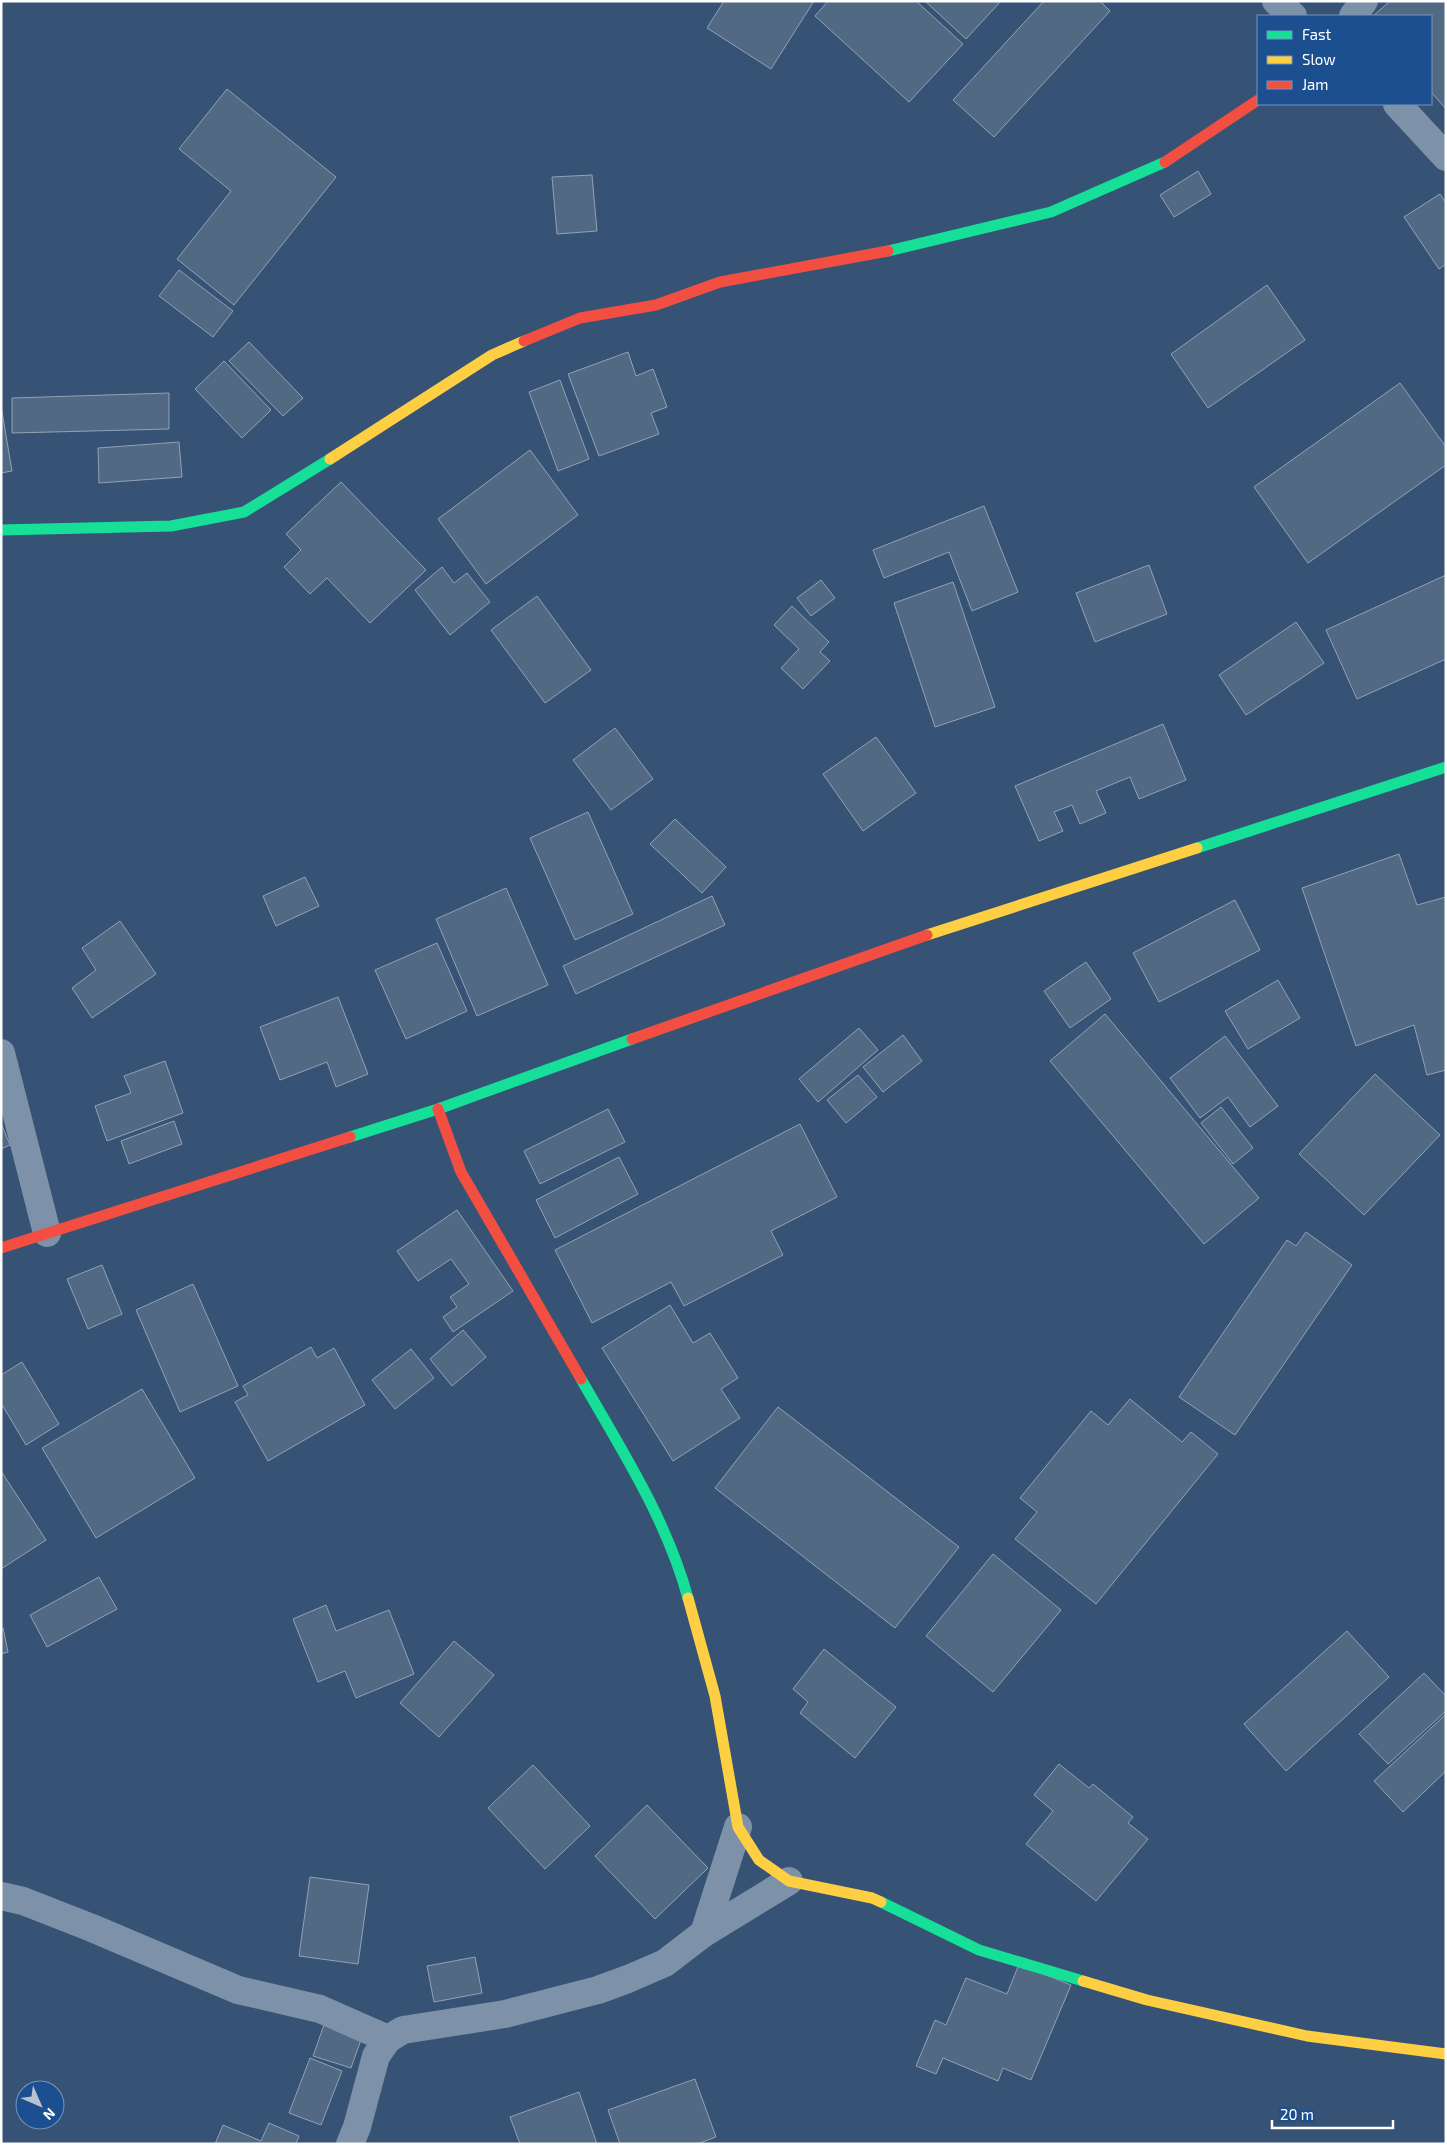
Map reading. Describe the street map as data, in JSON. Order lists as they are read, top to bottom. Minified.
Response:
{"legend":["Fast","Slow","Jam"],"scale_bar":"20 m","north":"bottom right"}
